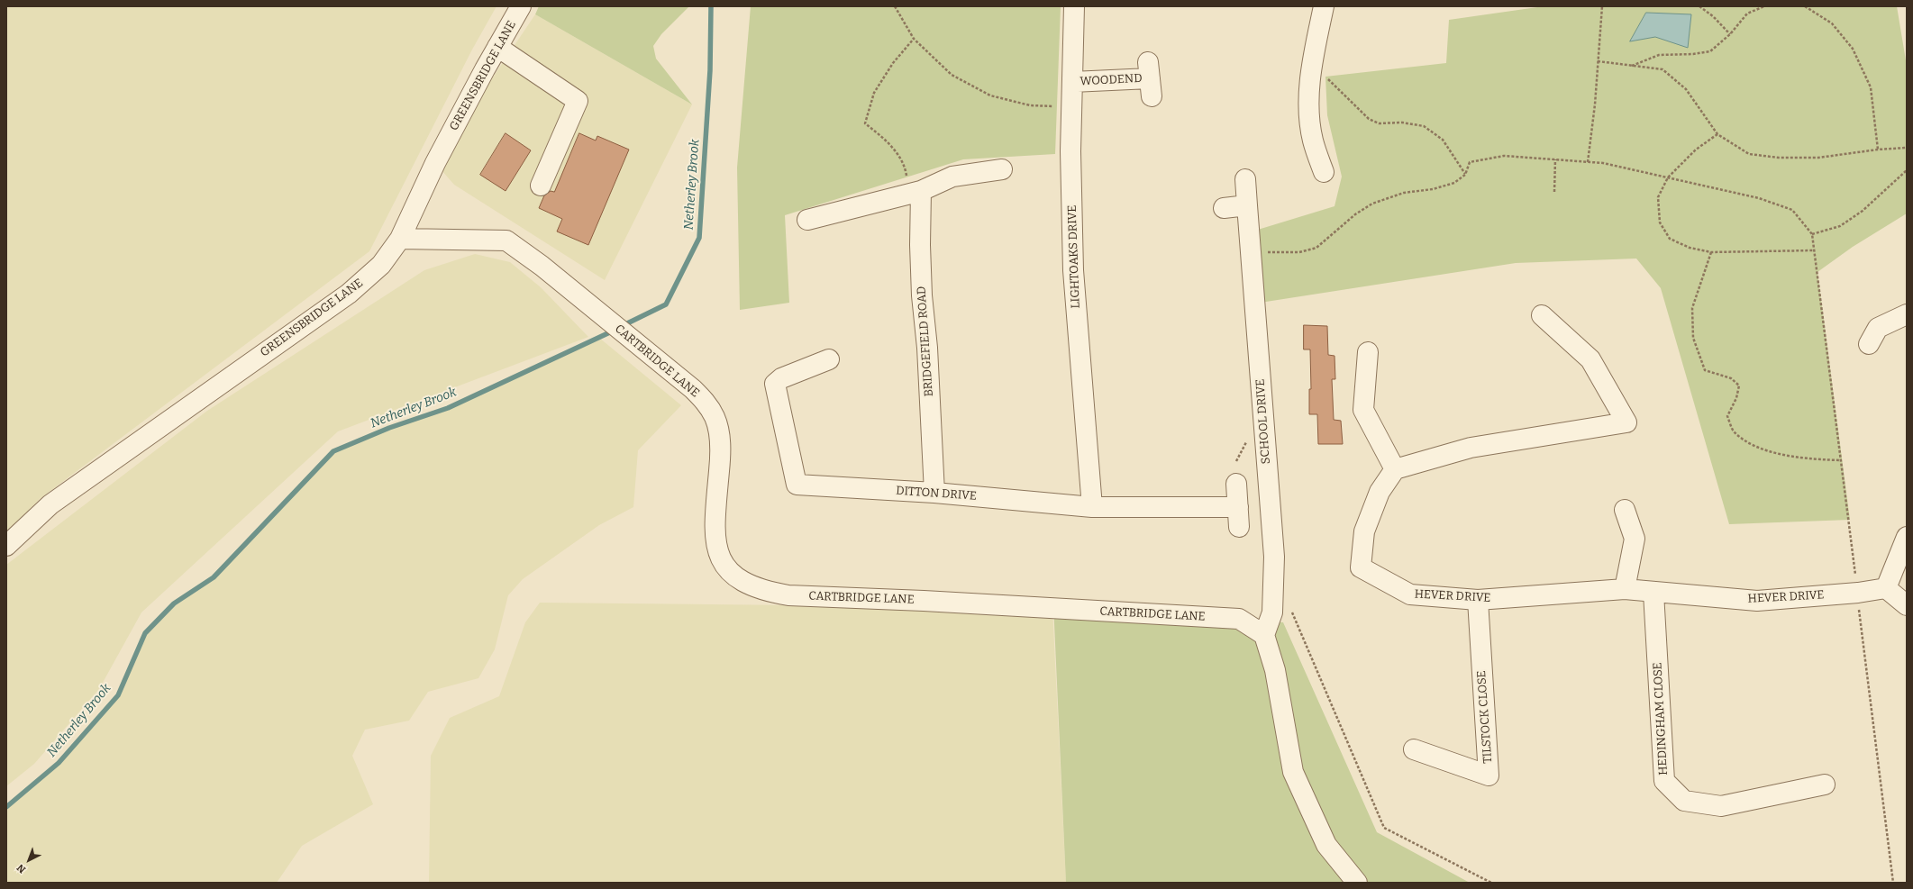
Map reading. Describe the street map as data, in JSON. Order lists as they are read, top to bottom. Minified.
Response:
{"streets":{"street":["GREENSBRIDGE LANE","WOODEND","LIGHTOAKS DRIVE","BRIDGEFIELD ROAD","CARTBRIDGE LANE","SCHOOL DRIVE","DITTON DRIVE","HEVER DRIVE","TILSTOCK CLOSE","HEDINGHAM CLOSE"]},"crossings":[["GREENSBRIDGE LANE","CARTBRIDGE LANE"],["WOODEND","LIGHTOAKS DRIVE"],["LIGHTOAKS DRIVE","DITTON DRIVE"],["BRIDGEFIELD ROAD","DITTON DRIVE"],["CARTBRIDGE LANE","SCHOOL DRIVE"],["HEVER DRIVE","TILSTOCK CLOSE"],["HEVER DRIVE","HEDINGHAM CLOSE"]],"water":["Netherley Brook"],"north":"bottom left"}
